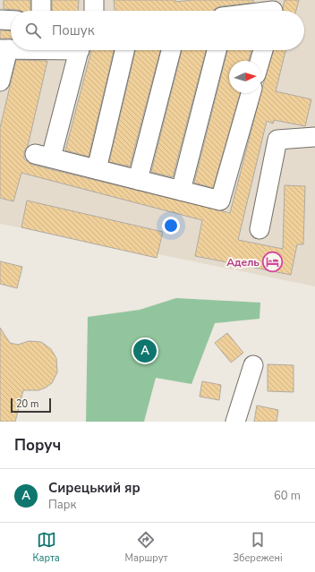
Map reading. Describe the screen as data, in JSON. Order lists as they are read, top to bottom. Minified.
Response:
{"places":{"hotel":["Адель"]},"scale_bar":"20 m","north":"right","page":{"search":"Пошук","pins":"A","scale":"20 m","heading":"Поруч","list":[{"mark":"A","name":"Сирецький яр","note":"Парк","value":"60 m"}],"nav":["Карта","Маршрут","Збережені"]}}
